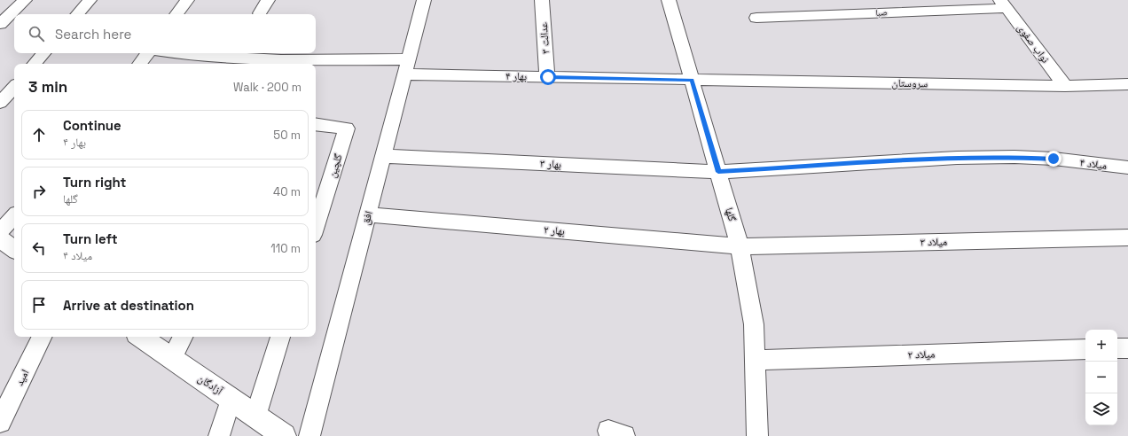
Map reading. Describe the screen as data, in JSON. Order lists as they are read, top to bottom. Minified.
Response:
{"streets":{"street":["صبا","عدالت ۳","نواب صفوی","بهار ۴","سروستان","بهار ۳","میلاد ۴","گلچین","گلها","افق","بهار ۲","میلاد ۳","میلاد ۲","امید","آزادگان"]},"crossings":[["صبا","نواب صفوی"],["عدالت ۳","بهار ۴"],["نواب صفوی","سروستان"],["بهار ۴","سروستان"],["بهار ۴","گلها"],["بهار ۴","افق"],["سروستان","گلها"],["بهار ۳","میلاد ۴"],["بهار ۳","گلها"],["بهار ۳","افق"],["میلاد ۴","گلها"],["گلها","بهار ۲"],["گلها","میلاد ۳"],["گلها","میلاد ۲"],["افق","بهار ۲"],["بهار ۲","میلاد ۳"]],"page":{"search":"Search here","heading":["3 min","Walk · 200 m"],"list":[["Continue","بهار ۴","50 m"],["Turn right","گلها","40 m"],["Turn left","میلاد ۴","110 m"],"Arrive at destination"],"map_buttons":["+","−"]}}
